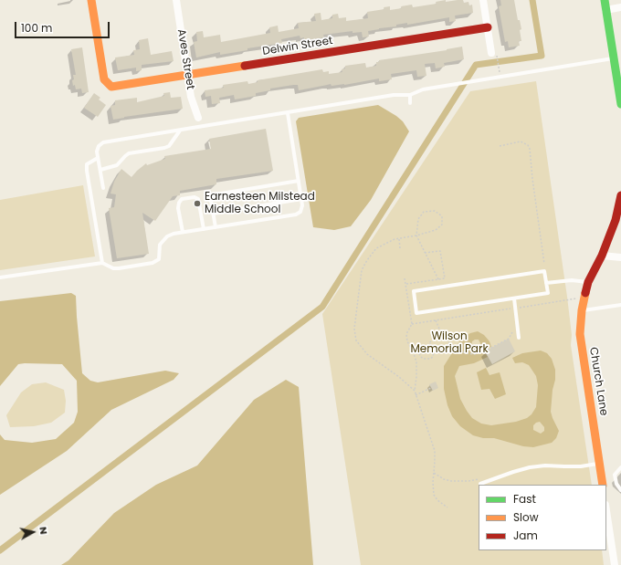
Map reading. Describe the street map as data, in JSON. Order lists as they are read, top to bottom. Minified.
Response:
{"streets":{"street":["Delwin Street","Aves Street","Church Lane"]},"crossings":[["Delwin Street","Aves Street"]],"parks":["Wilson Memorial Park"],"places":["Earnesteen Milstead Middle School"],"legend":["Fast","Slow","Jam"],"scale_bar":"100 m","north":"right"}
